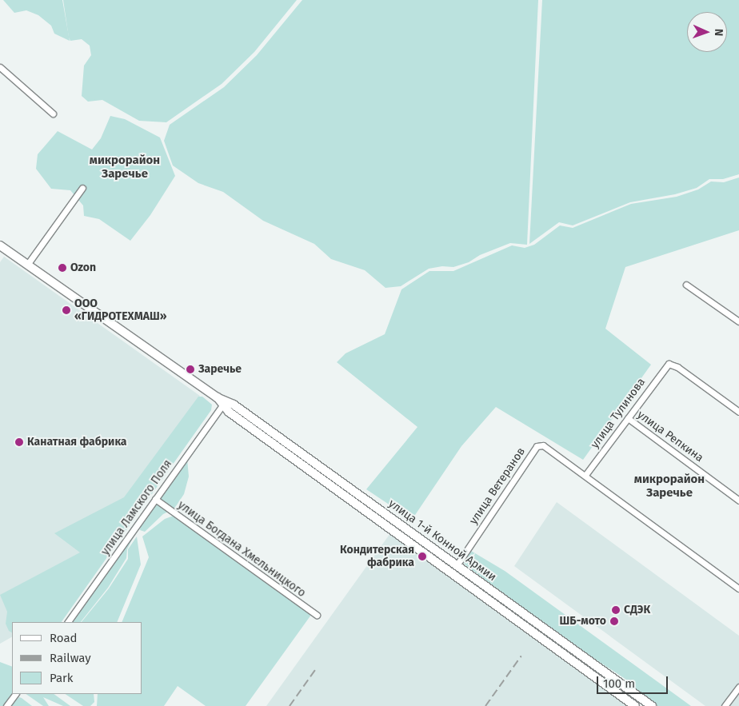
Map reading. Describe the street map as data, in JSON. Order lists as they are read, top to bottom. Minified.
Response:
{"streets":{"main road":["улица 1-й Конной Армии"],"street":["улица Тулинова","улица Репкина","улица Ветеранов","улица Ламского Поля","улица Богдана Хмельницкого"]},"crossings":[["улица Тулинова","улица Репкина"],["улица Тулинова","улица Ветеранов"],["улица Ветеранов","улица 1-й Конной Армии"],["улица Ламского Поля","улица 1-й Конной Армии"],["улица Ламского Поля","улица Богдана Хмельницкого"]],"districts":["микрорайон Заречье","микрорайон Заречье"],"places":["Ozon","ООО «ГИДРОТЕХМАШ»","Заречье","Канатная фабрика","Кондитерская фабрика","СДЭК","ШБ-мото"],"legend":["Road","Railway","Park"],"scale_bar":"100 m","north":"right"}
